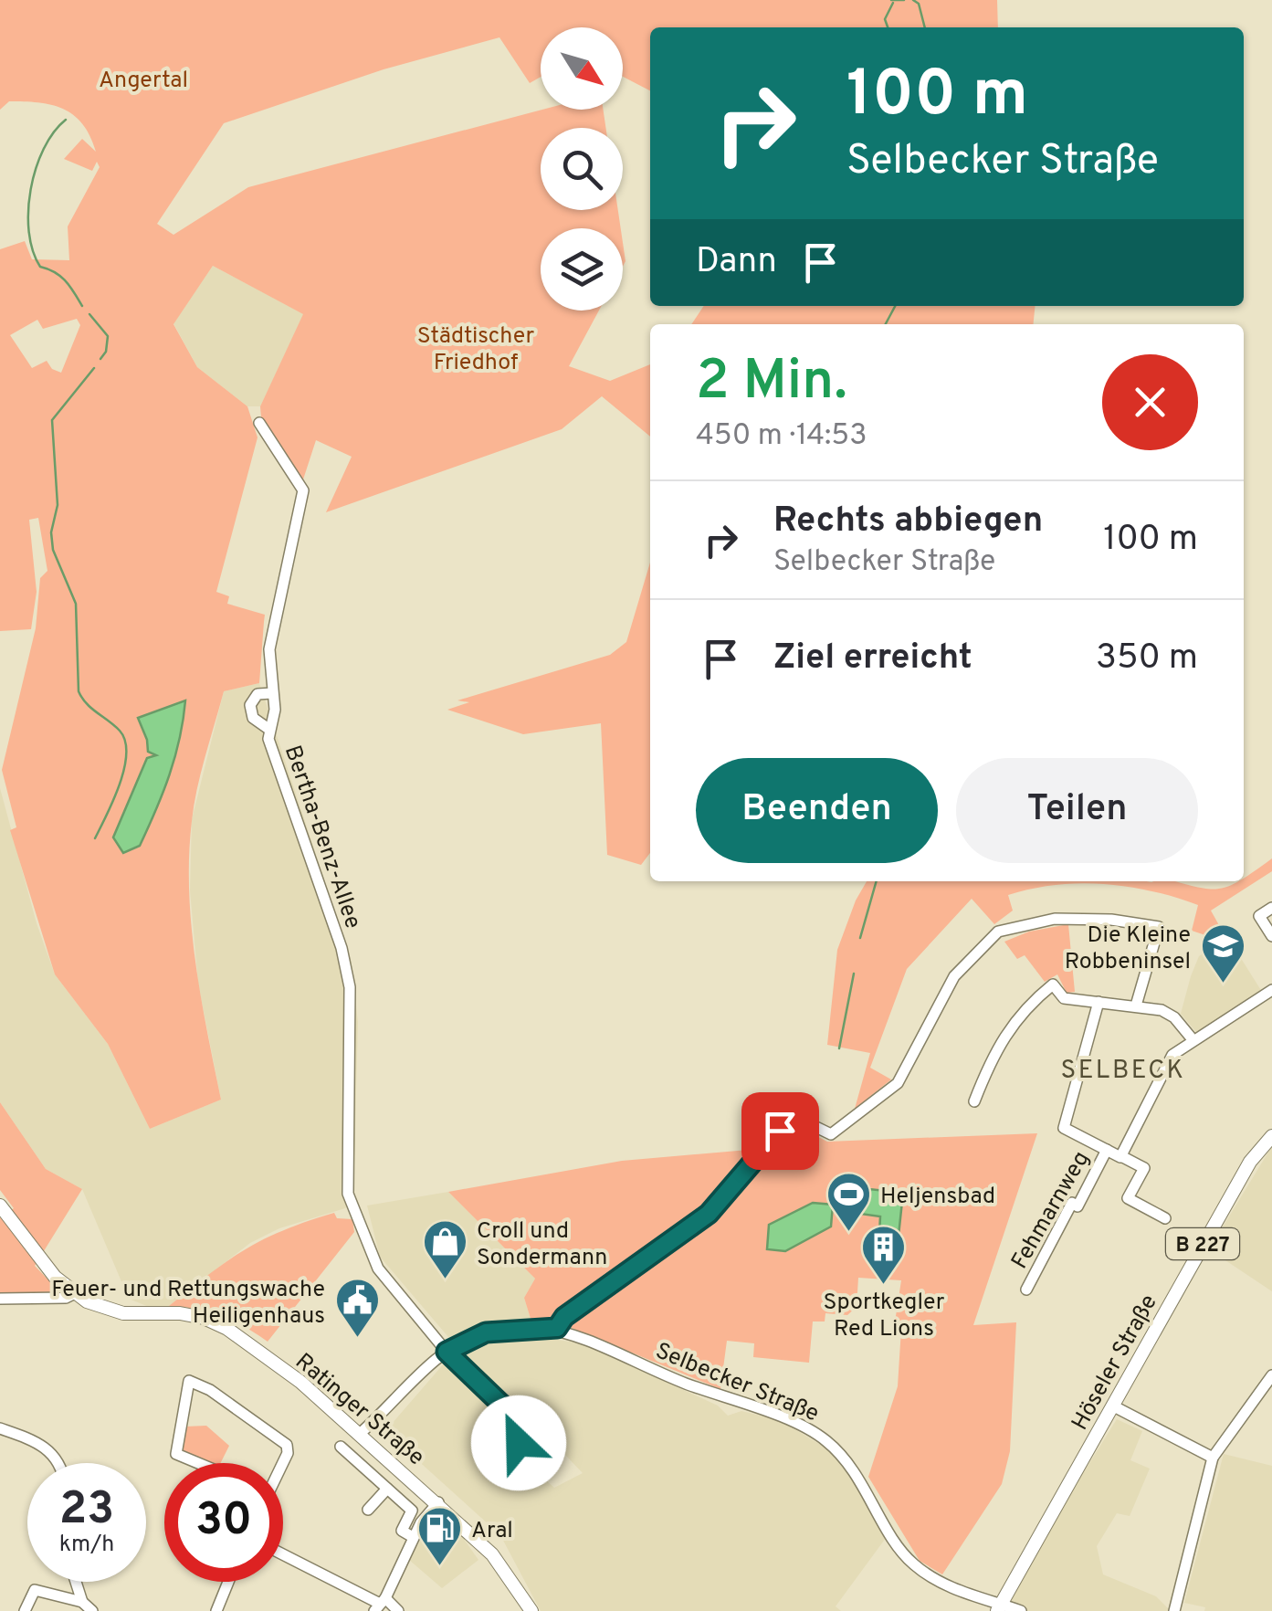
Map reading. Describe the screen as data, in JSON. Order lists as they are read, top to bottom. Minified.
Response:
{"streets":{"main road":["B 227","Höseler Straße","Ratinger Straße"],"street":["Bertha-Benz-Allee","Fehmarnweg","Selbecker Straße"]},"crossings":[["Bertha-Benz-Allee","Selbecker Straße"],["Höseler Straße","Selbecker Straße"],["Selbecker Straße","Ratinger Straße"]],"districts":["SELBECK"],"parks":["Angertal","Städtischer Friedhof"],"places":{"school or university":["Die Kleine Robbeninsel"],"sports":["Heljensbad"],"shop":["Croll und Sondermann"],"building":["Sportkegler Red Lions"],"public building":["Feuer- und Rettungswache Heiligenhaus"],"fuel station":["Aral"]},"north":"bottom right","page":{"turn":["100 m","Selbecker Straße"],"then":"Dann","heading":["2 Min.","450 m · 14:53"],"list":[{"name":"Rechts abbiegen","note":"Selbecker Straße","value":"100 m"},{"name":"Ziel erreicht","value":"350 m"}],"buttons":["Beenden","Teilen"],"speed":"23 km/h","limit":"30"}}
